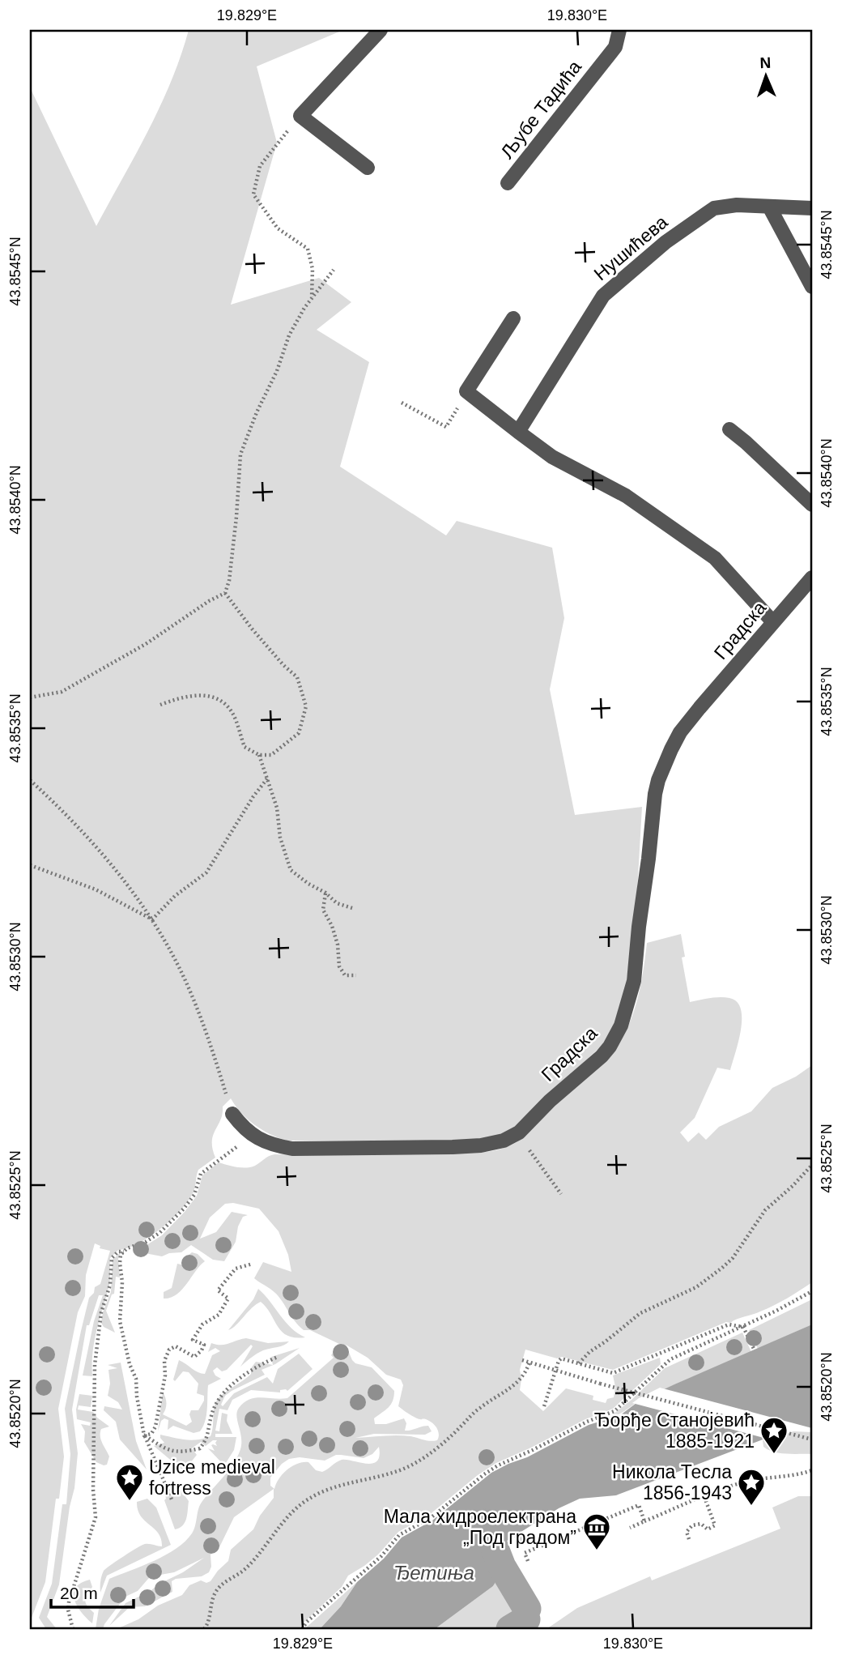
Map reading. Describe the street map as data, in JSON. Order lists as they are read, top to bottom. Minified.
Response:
{"streets":{"street":["Љубе Тадића","Нушићева","Градска"]},"water":["Ђетиња"],"places":{"place":["Ђорђе Станојевић 1885-1921","Uzice medieval fortress","Никола Тесла 1856-1943"],"museum":["Мала хидроелектрана „Под градом”"]},"scale_bar":"20 m","north":"top","coordinates":["19.829°E","19.830°E","43.8545°N","43.8540°N","43.8535°N","43.8530°N","43.8525°N","43.8520°N"]}
